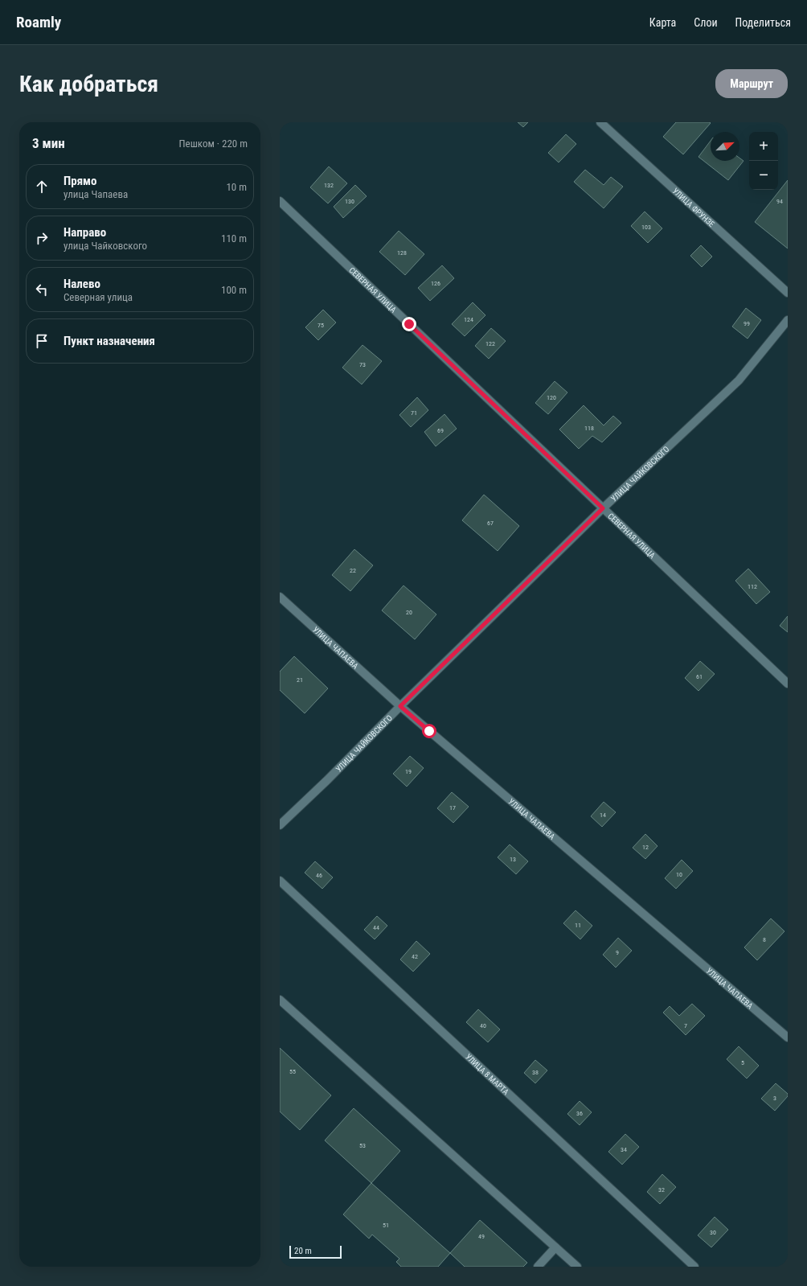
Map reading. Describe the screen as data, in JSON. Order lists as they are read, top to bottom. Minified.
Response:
{"streets":{"street":["УЛИЦА ФРУНЗЕ","СЕВЕРНАЯ УЛИЦА","УЛИЦА ЧАЙКОВСКОГО","УЛИЦА ЧАПАЕВА","УЛИЦА 8 МАРТА"]},"crossings":[["СЕВЕРНАЯ УЛИЦА","УЛИЦА ЧАЙКОВСКОГО"],["УЛИЦА ЧАЙКОВСКОГО","УЛИЦА ЧАПАЕВА"]],"house_numbers":["132","130","94","103","128","126","124","99","75","122","73","120","71","118","69","67","22","112","20","61","21","19","17","14","12","13","10","46","11","44","8","9","42","40","7","5","55","38","3","36","53","34","32","51","30","49"],"scale_bar":"20 m","north":"top right","page":{"header":"Roamly","nav":["Карта","Слои","Поделиться"],"buttons":"Маршрут","title":"Как добраться","heading":["3 мин","Пешком · 220 m"],"map_buttons":["+","−"],"list":[["Прямо","улица Чапаева","10 m"],["Направо","улица Чайковского","110 m"],["Налево","Северная улица","100 m"],"Пункт назначения"],"scale":"20 m"}}
